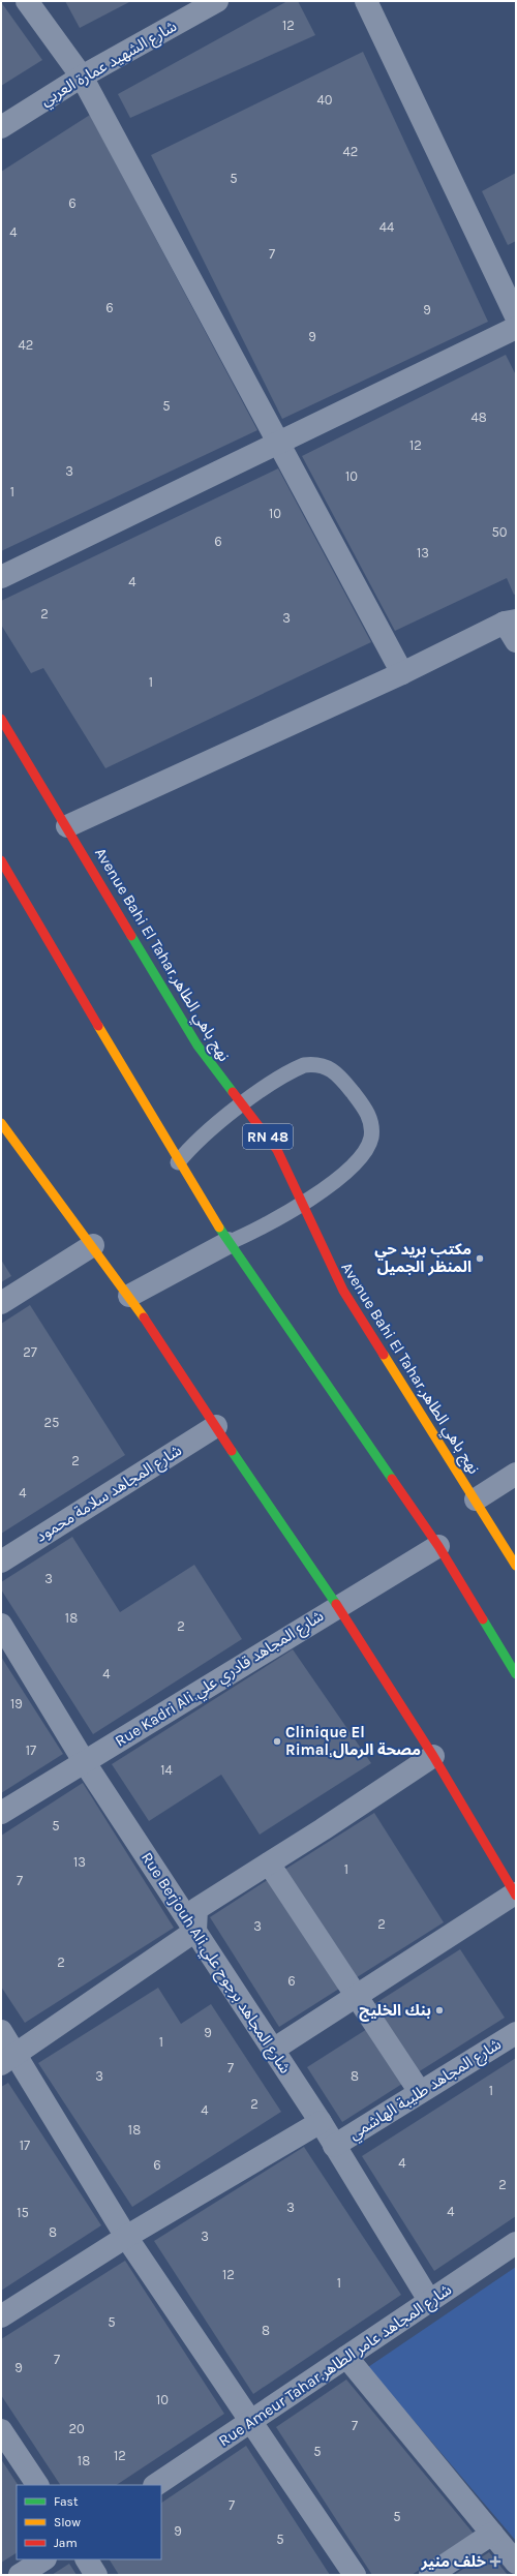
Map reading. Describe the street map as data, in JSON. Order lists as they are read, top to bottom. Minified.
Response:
{"streets":{"main road":["Avenue Bahi El Tahar,نهج باهي الطاهر","RN 48"],"street":["شارع الشهيد عمارة العربي","شارع المجاهد سلامة محمود","Rue Kadri Ali,شارع المجاهد قادري علي","Rue Berjouh Ali,شارع المجاهد برجوح علي","شارع المجاهد طليبة الهاشمي","Rue Ameur Tahar,شارع المجاهد عامر الطاهر"]},"crossings":[["Rue Kadri Ali,شارع المجاهد قادري علي","Rue Berjouh Ali,شارع المجاهد برجوح علي"],["Rue Berjouh Ali,شارع المجاهد برجوح علي","شارع المجاهد طليبة الهاشمي"],["Rue Berjouh Ali,شارع المجاهد برجوح علي","Rue Ameur Tahar,شارع المجاهد عامر الطاهر"]],"places":{"other":["مكتب بريد حي المنظر الجميل","Clinique El Rimal,مصحة الرمال","بنك الخليج"],"health":["خلف منير"]},"house_numbers":["12","40","42","5","6","44","4","7","6","9","9","42","5","48","12","3","10","1","10","50","6","13","4","2","3","1","27","25","2","4","3","18","2","4","19","17","14","5","13","1","7","2","3","2","6","9","1","7","3","8","1","2","4","18","17","4","6","2","3","4","15","8","3","12","1","5","8","7","9","10","7","20","5","12","18","7","5","9","5"],"legend":["Fast","Slow","Jam"]}
